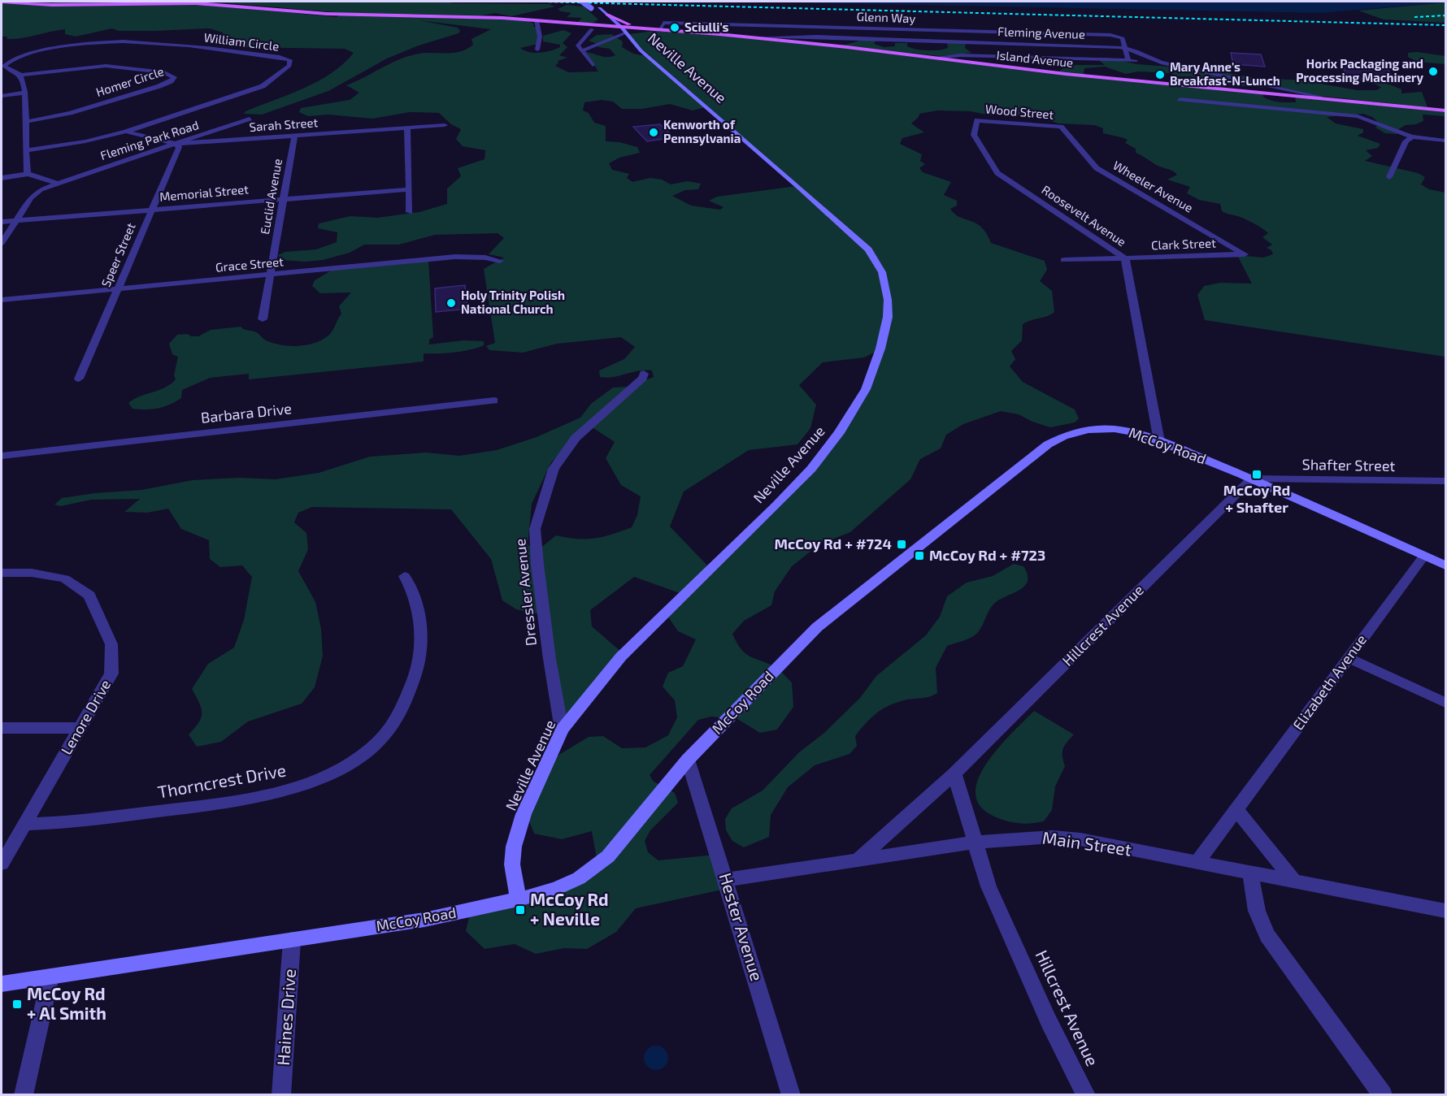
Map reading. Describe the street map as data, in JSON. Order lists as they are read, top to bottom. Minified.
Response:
{"streets":{"main road":["Island Avenue"],"street":["Glenn Way","Fleming Avenue","William Circle","Neville Avenue","Homer Circle","Wood Street","Sarah Street","Fleming Park Road","Wheeler Avenue","Memorial Street","Euclid Avenue","Roosevelt Avenue","Clark Street","Speer Street","Grace Street","Barbara Drive","McCoy Road","Shafter Street","Dressler Avenue","Hillcrest Avenue","Elizabeth Avenue","Lenore Drive","Thorncrest Drive","Main Street","Hester Avenue","Haines Drive"]},"crossings":[["Glenn Way","Fleming Avenue"],["Glenn Way","Island Avenue"],["Fleming Avenue","Island Avenue"],["William Circle","Sarah Street"],["Island Avenue","Neville Avenue"],["Neville Avenue","McCoy Road"],["Neville Avenue","Dressler Avenue"],["Wood Street","Wheeler Avenue"],["Wood Street","Roosevelt Avenue"],["Sarah Street","Fleming Park Road"],["Sarah Street","Euclid Avenue"],["Sarah Street","Speer Street"],["Fleming Park Road","Memorial Street"],["Fleming Park Road","Speer Street"],["Wheeler Avenue","Clark Street"],["Memorial Street","Euclid Avenue"],["Memorial Street","Speer Street"],["Euclid Avenue","Grace Street"],["Roosevelt Avenue","Clark Street"],["Roosevelt Avenue","McCoy Road"],["Speer Street","Grace Street"],["McCoy Road","Shafter Street"],["McCoy Road","Hillcrest Avenue"],["McCoy Road","Elizabeth Avenue"],["McCoy Road","Hester Avenue"],["McCoy Road","Haines Drive"],["Shafter Street","Hillcrest Avenue"],["Hillcrest Avenue","Main Street"],["Elizabeth Avenue","Main Street"],["Lenore Drive","Thorncrest Drive"],["Main Street","Hester Avenue"]],"places":{"other":["Sciulli's","Horix Packaging and Processing Machinery","Mary Anne's Breakfast-N-Lunch","Kenworth of Pennsylvania","Holy Trinity Polish National Church"],"transit":["McCoy Rd + Shafter","McCoy Rd + #724","McCoy Rd + #723","McCoy Rd + Neville","McCoy Rd + Al Smith"]}}
